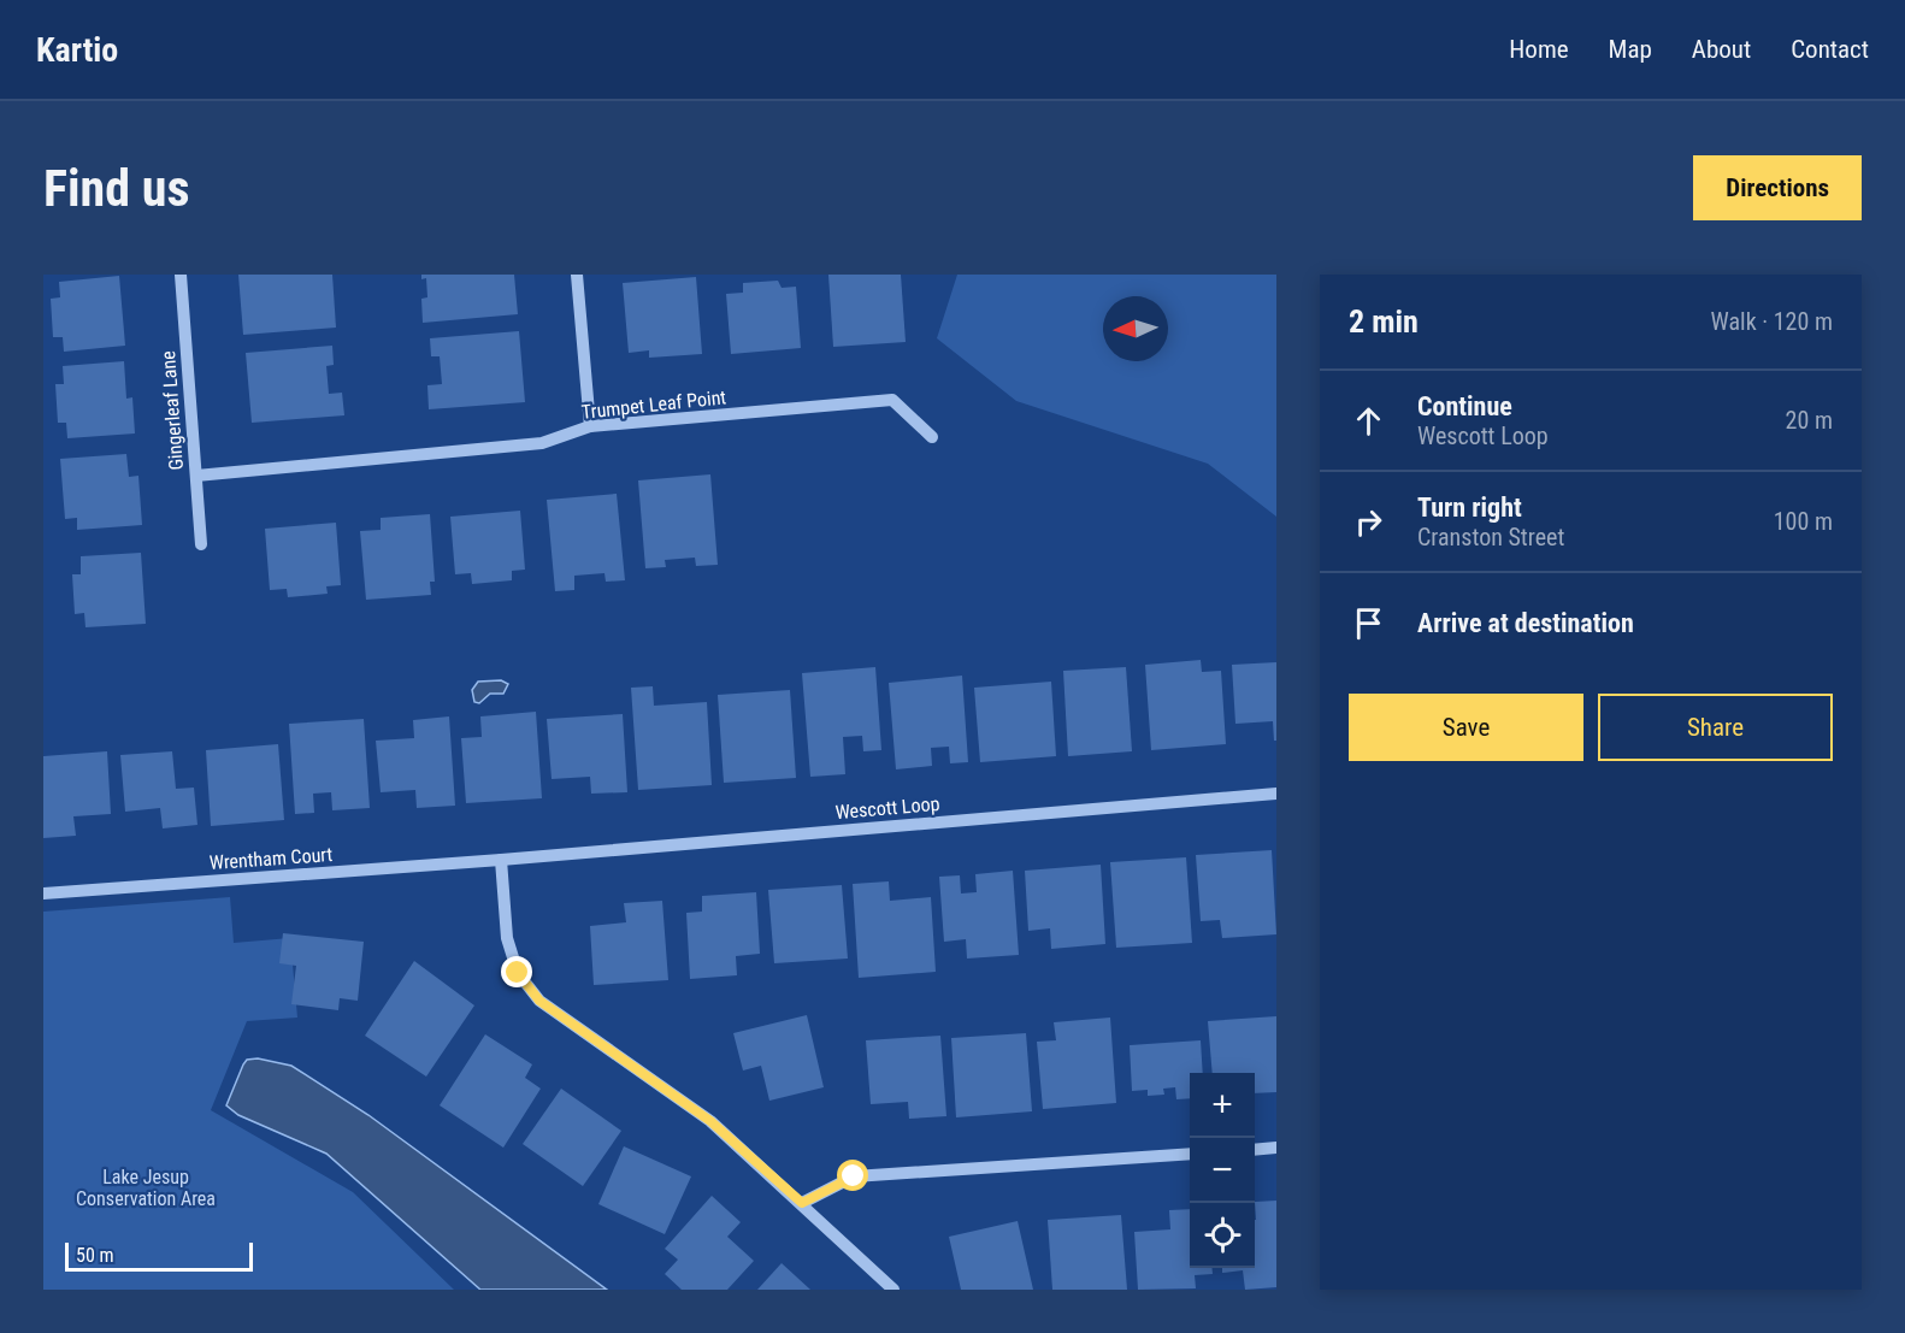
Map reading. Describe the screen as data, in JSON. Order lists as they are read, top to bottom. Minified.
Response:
{"streets":{"street":["Trumpet Leaf Point","Gingerleaf Lane","Wescott Loop","Wrentham Court"]},"crossings":[["Trumpet Leaf Point","Gingerleaf Lane"],["Wescott Loop","Wrentham Court"]],"parks":["Lake Jesup Conservation Area"],"scale_bar":"50 m","north":"left","page":{"header":"Kartio","nav":["Home","Map","About","Contact"],"buttons":["Directions",["Save","Share"]],"title":"Find us","heading":["2 min","Walk · 120 m"],"list":[["Continue","Wescott Loop","20 m"],["Turn right","Cranston Street","100 m"],"Arrive at destination"],"map_buttons":["+","−"],"scale":"50 m"}}
